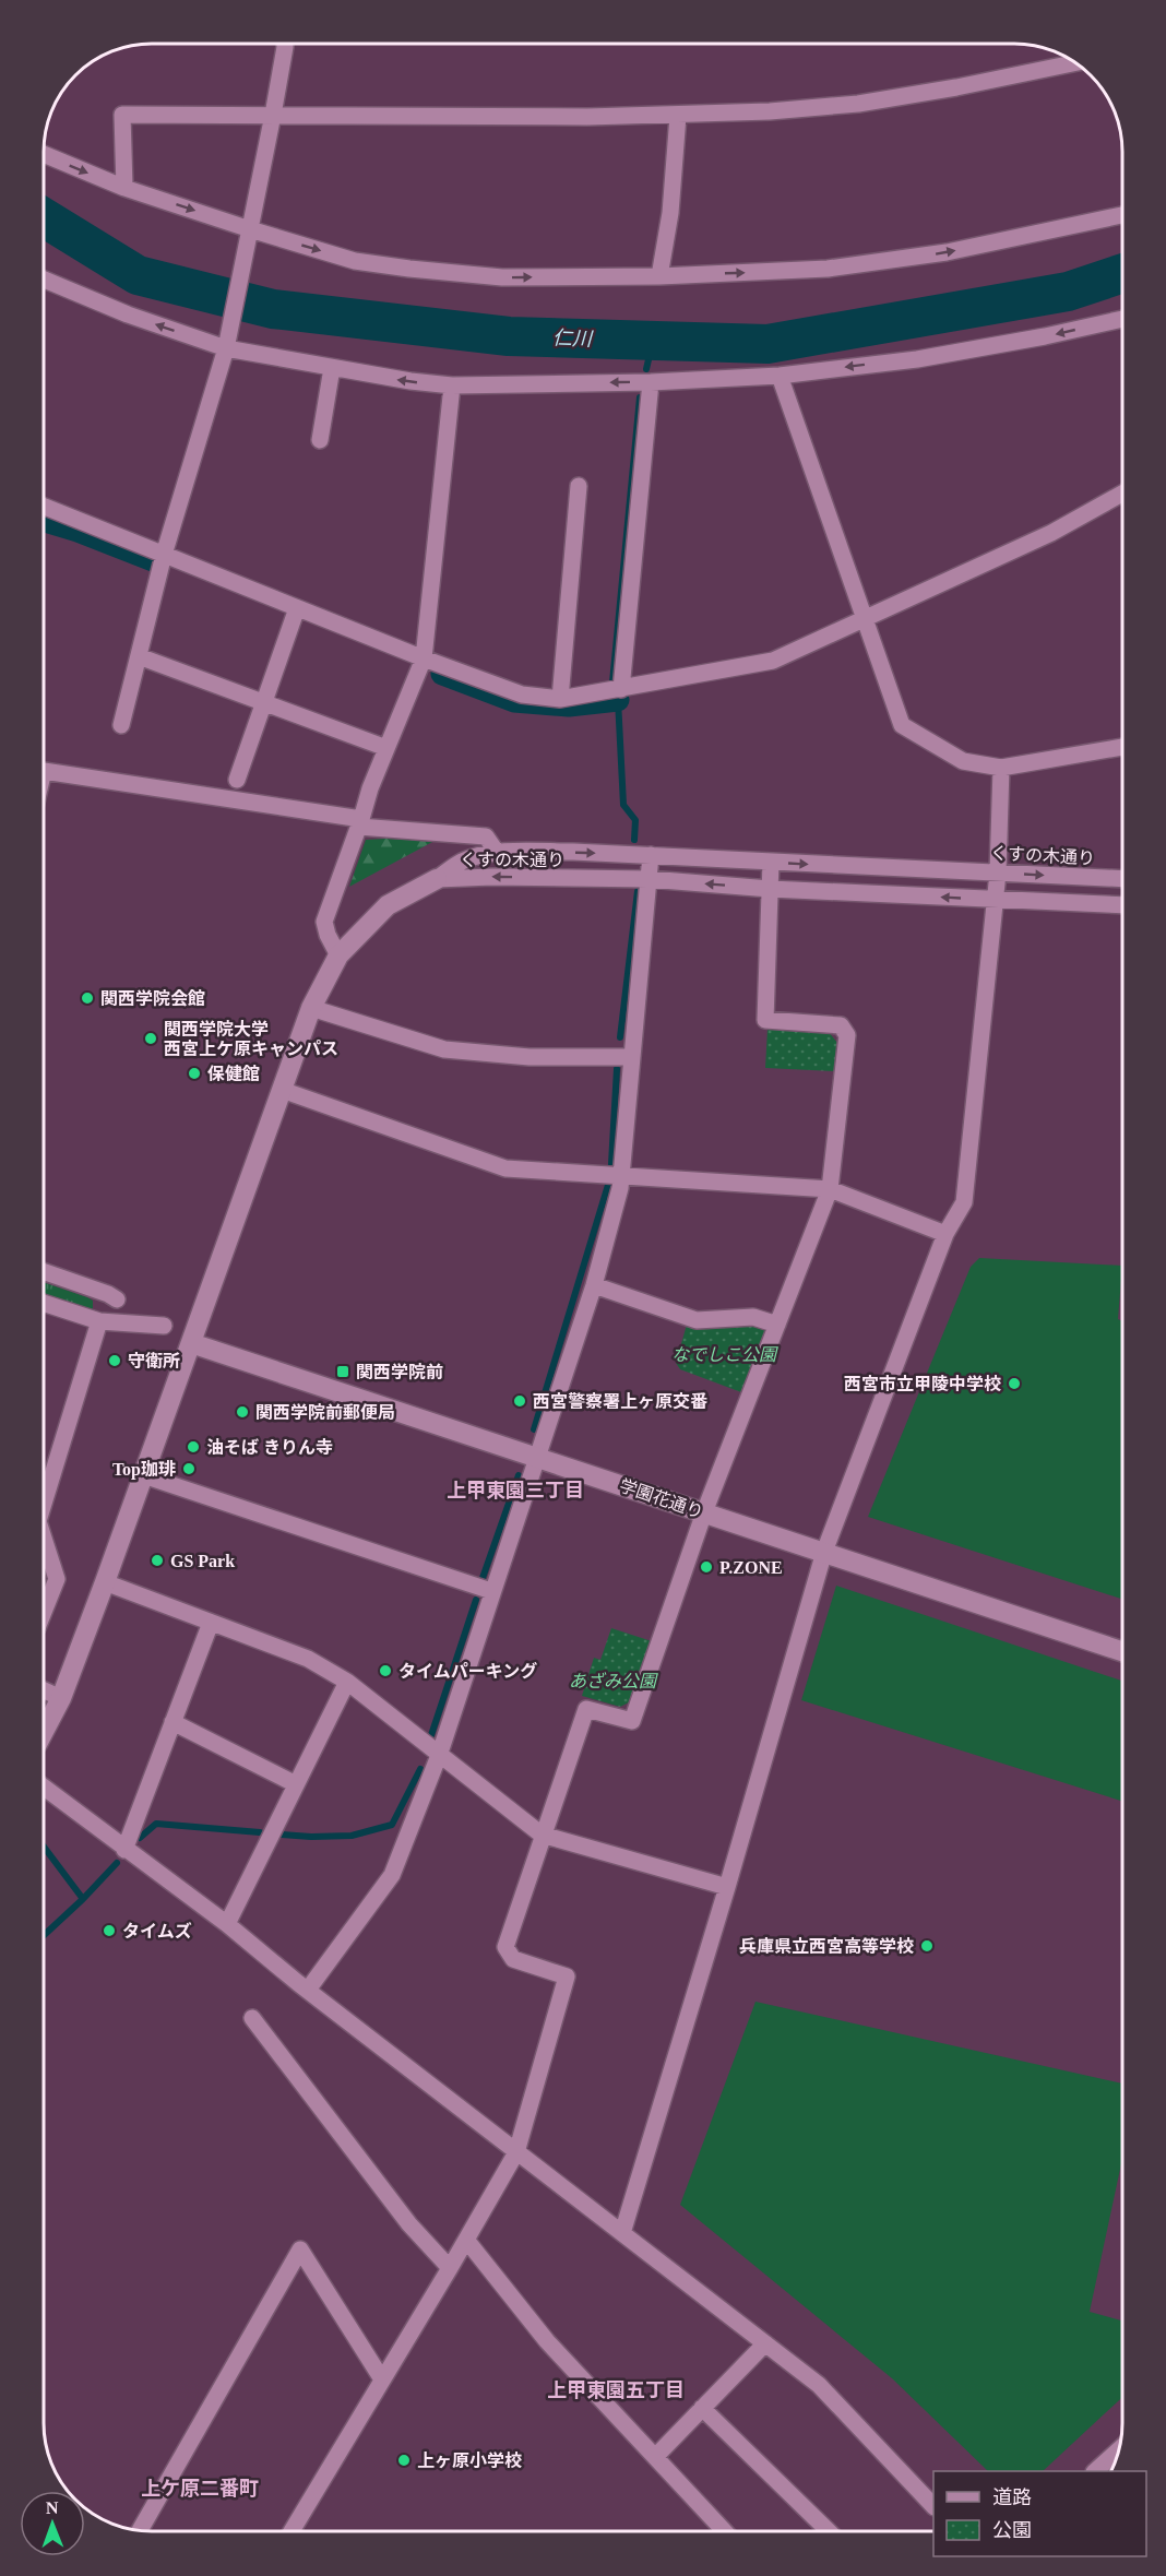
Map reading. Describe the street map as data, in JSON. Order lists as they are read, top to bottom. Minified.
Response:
{"streets":{"street":["くすの木通り","学園花通り"]},"districts":["上甲東園三丁目","上甲東園五丁目","上ケ原二番町"],"water":["仁川"],"parks":["なでしこ公園","あざみ公園"],"places":{"other":["関西学院会館","関西学院大学 西宮上ケ原キャンパス","保健館","守衛所","西宮市立甲陵中学校","西宮警察署上ヶ原交番","関西学院前郵便局","油そば きりん寺","Top珈琲","GS Park","P.ZONE","タイムパーキング","タイムズ","兵庫県立西宮高等学校","上ヶ原小学校"],"transit":["関西学院前"]},"legend":["道路","公園"],"north":"top"}
